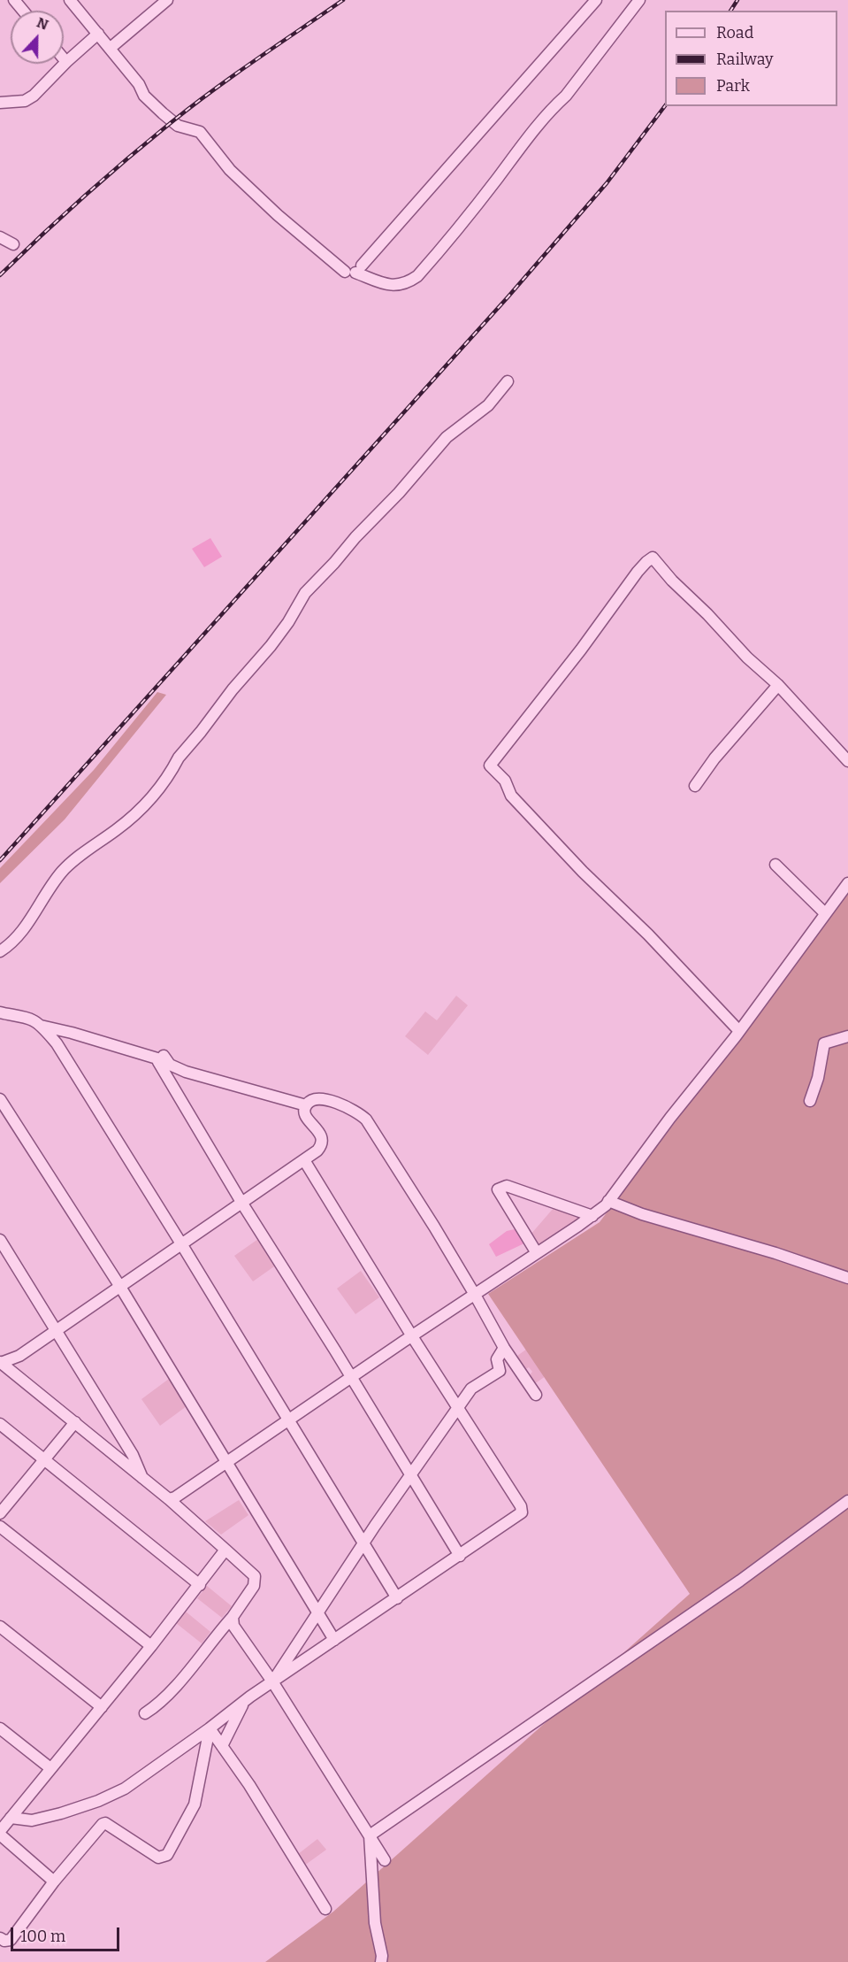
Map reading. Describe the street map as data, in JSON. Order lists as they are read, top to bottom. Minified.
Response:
{"legend":["Road","Railway","Park"],"scale_bar":"100 m","north":"top"}
